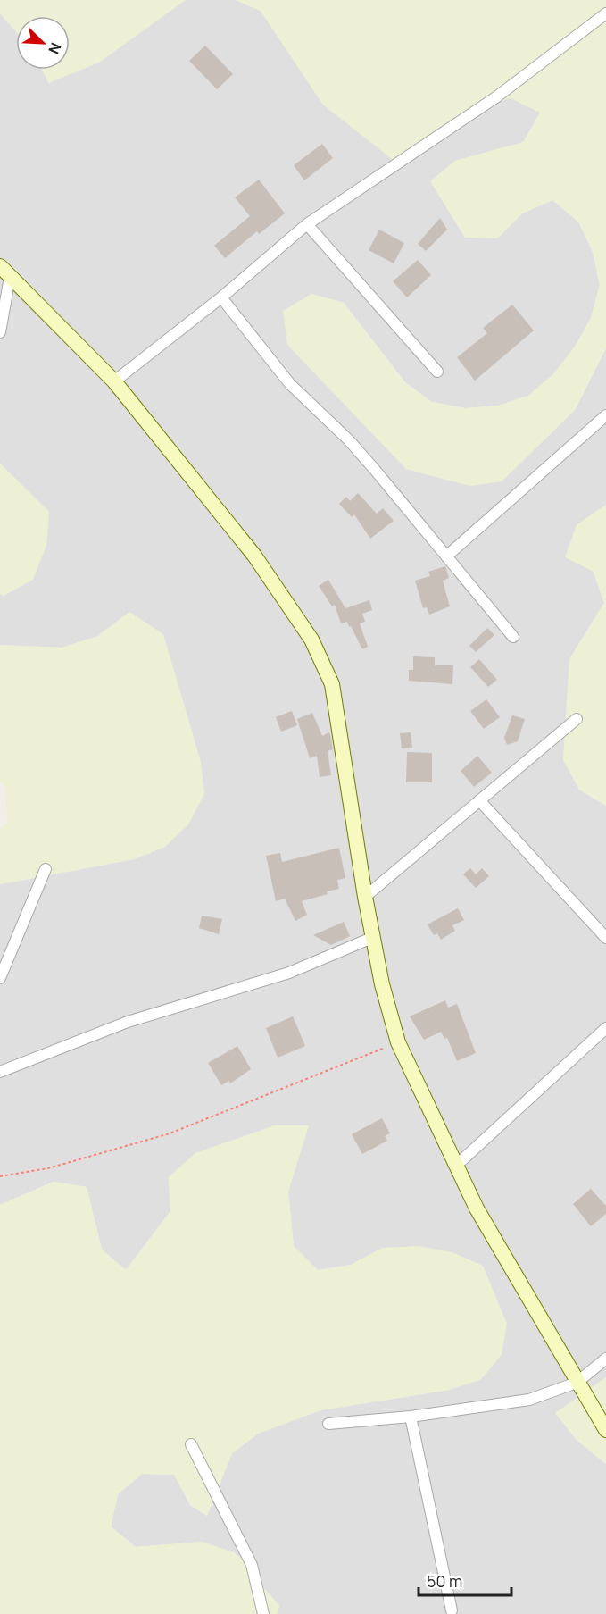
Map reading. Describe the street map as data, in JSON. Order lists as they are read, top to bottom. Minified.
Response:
{"scale_bar":"50 m","north":"bottom right"}
